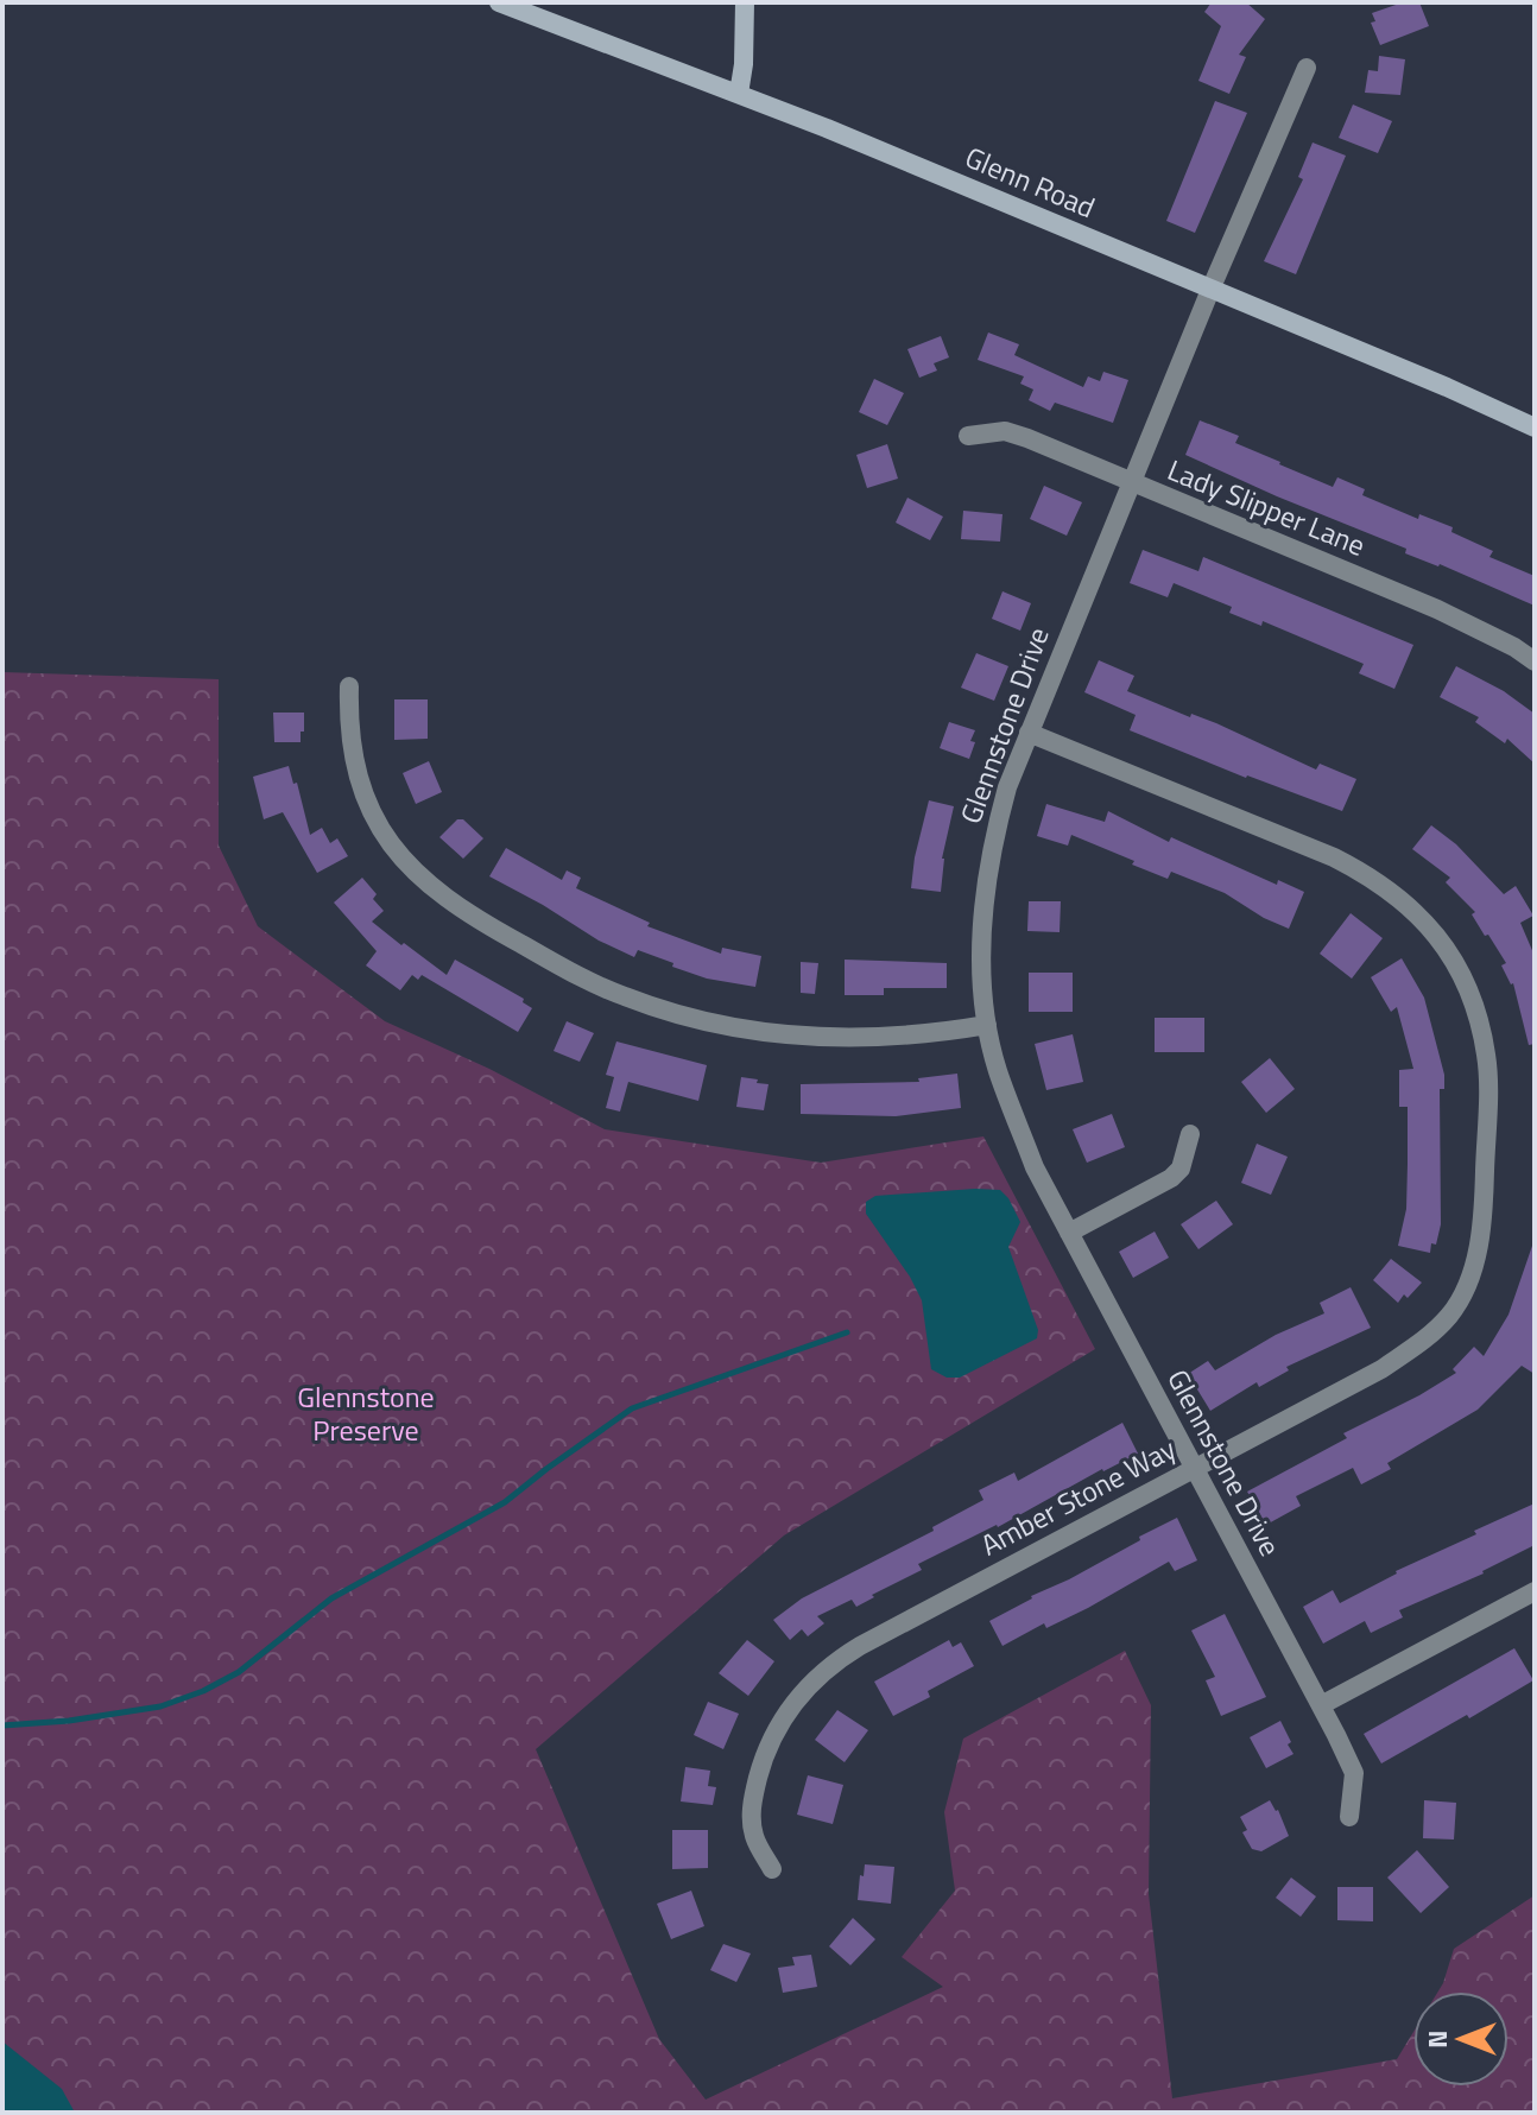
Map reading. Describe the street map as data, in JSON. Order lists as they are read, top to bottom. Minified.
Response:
{"streets":{"street":["Glenn Road","Lady Slipper Lane","Glennstone Drive","Amber Stone Way"]},"crossings":[["Glenn Road","Glennstone Drive"],["Lady Slipper Lane","Glennstone Drive"],["Glennstone Drive","Amber Stone Way"]],"parks":["Glennstone Preserve"],"north":"left"}
